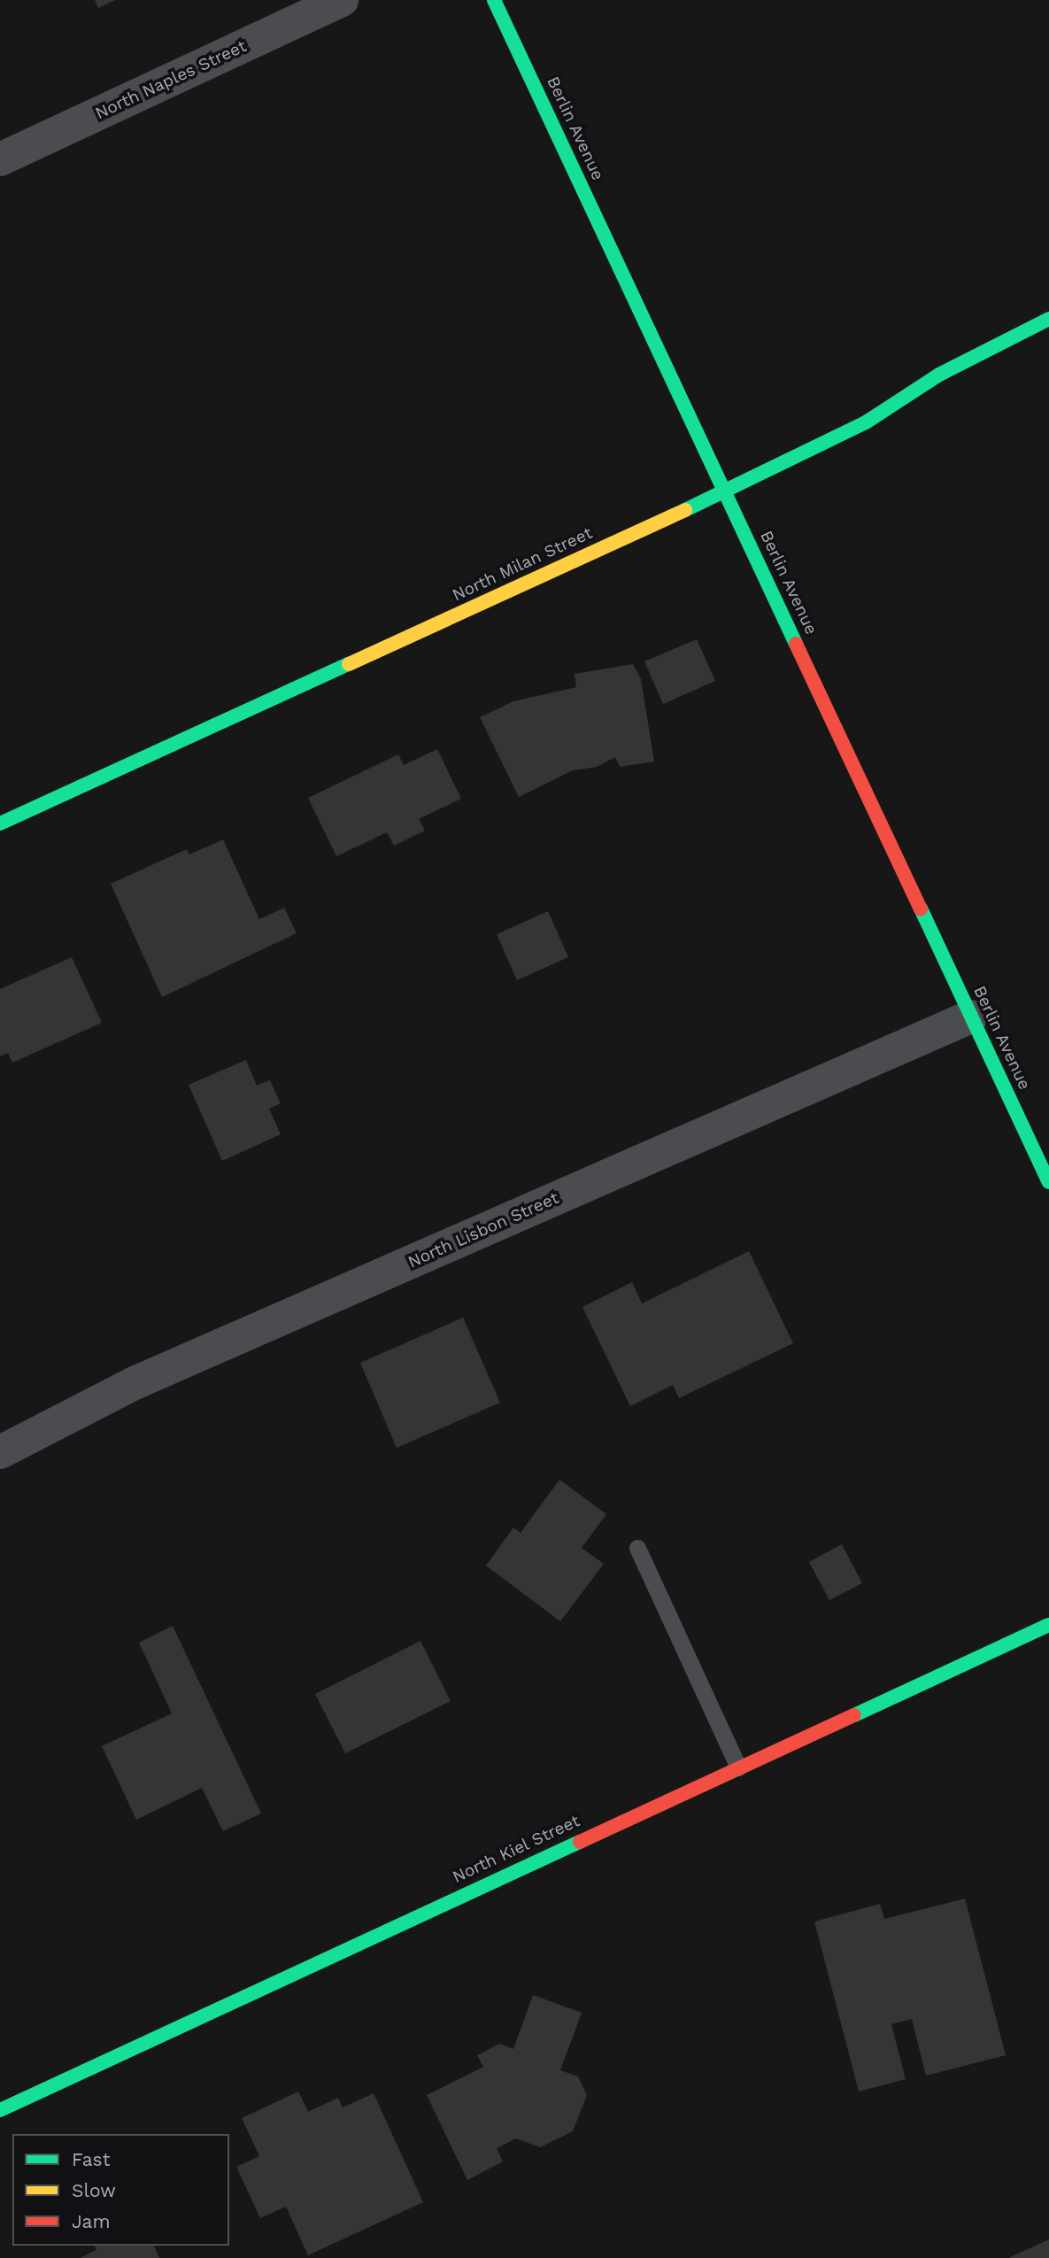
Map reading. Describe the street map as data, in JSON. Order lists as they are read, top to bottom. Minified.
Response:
{"streets":{"street":["North Naples Street","Berlin Avenue","North Milan Street","North Lisbon Street","North Kiel Street"]},"crossings":[["Berlin Avenue","North Milan Street"],["Berlin Avenue","North Lisbon Street"]],"legend":["Fast","Slow","Jam"]}
